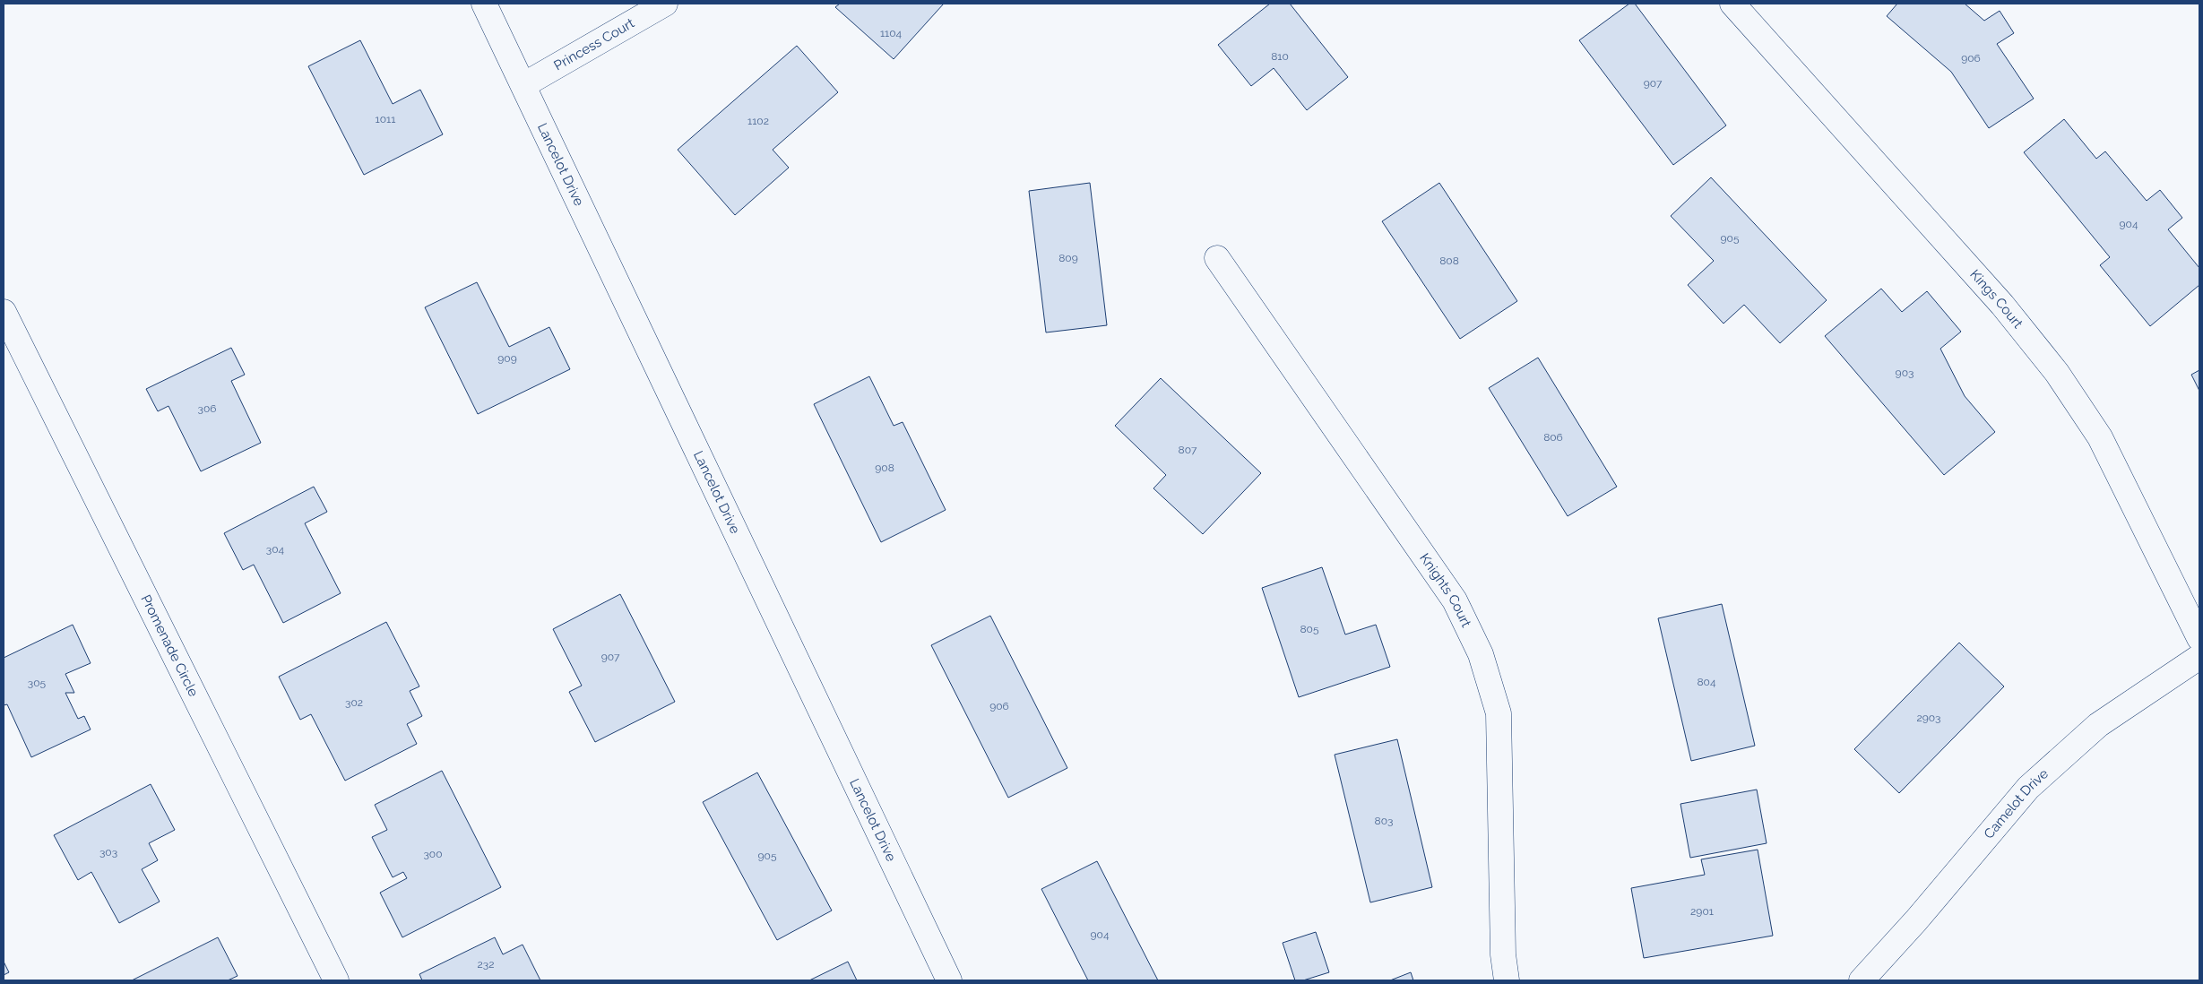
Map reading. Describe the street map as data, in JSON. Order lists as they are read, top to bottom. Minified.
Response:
{"streets":{"street":["Princess Court","Lancelot Drive","Kings Court","Knights Court","Promenade Circle","Camelot Drive"]},"crossings":[["Princess Court","Lancelot Drive"]],"house_numbers":["1104","810","906","907","1011","1102","904","905","809","808","909","903","306","806","807","908","304","805","907","804","305","302","906","2903","803","303","300","905","2901","904","232"]}
